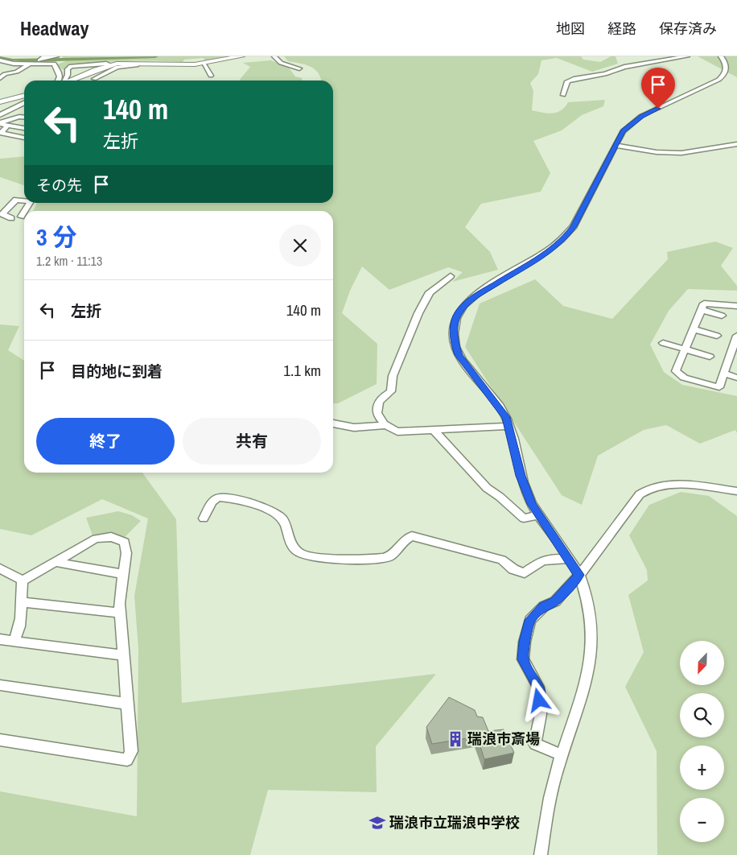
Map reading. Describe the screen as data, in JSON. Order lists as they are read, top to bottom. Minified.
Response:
{"places":{"building":["瑞浪市斎場"],"school or university":["瑞浪市立瑞浪中学校"]},"north":"bottom left","page":{"header":"Headway","nav":["地図","経路","保存済み"],"turn":["140 m","左折"],"then":"その先","heading":["3 分","1.2 km · 11:13"],"list":[{"name":"左折","value":"140 m"},{"name":"目的地に到着","value":"1.1 km"}],"buttons":["終了","共有"],"map_buttons":["+","−"]}}
